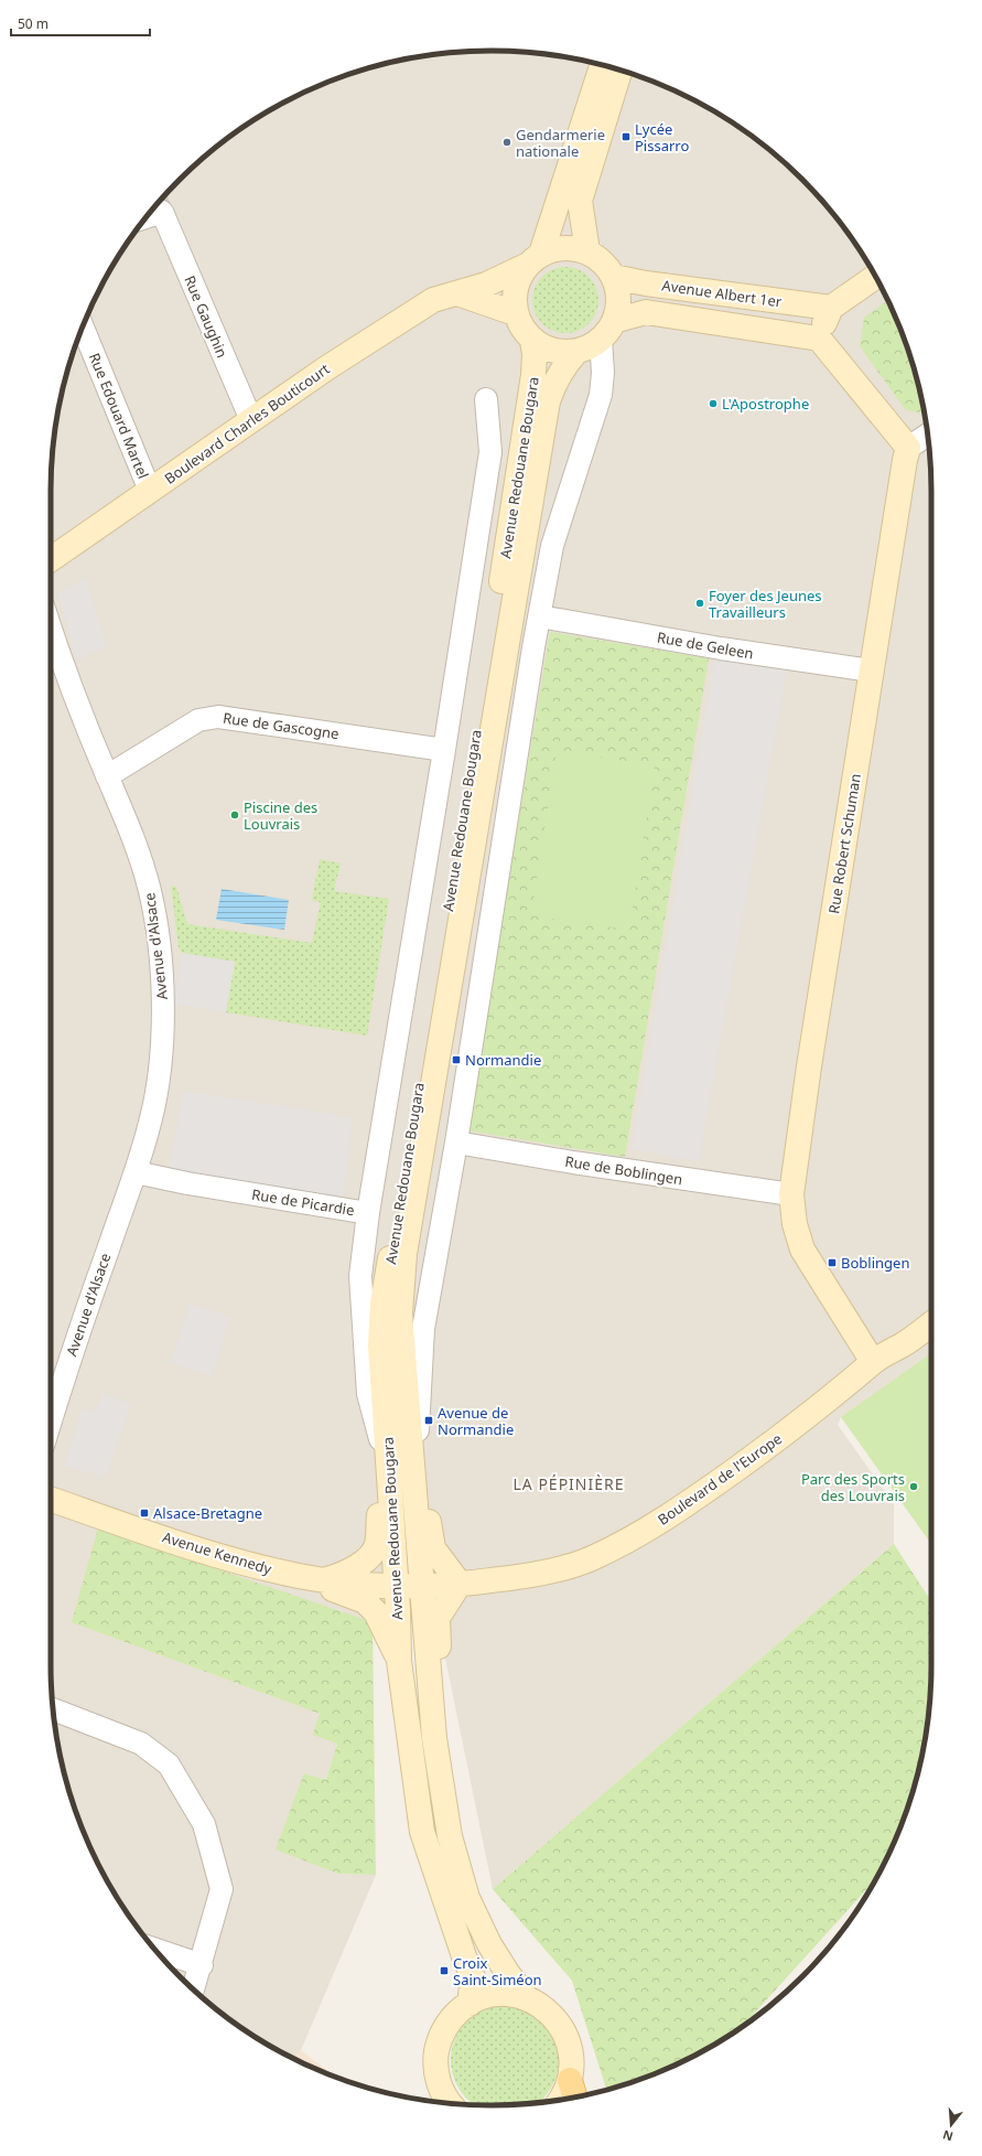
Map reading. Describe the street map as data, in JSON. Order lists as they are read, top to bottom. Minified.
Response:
{"streets":{"main road":["Avenue Albert 1er","Boulevard Charles Bouticourt","Avenue Redouane Bougara","Rue Robert Schuman","Boulevard de l'Europe","Avenue Kennedy"],"street":["Rue Gaughin","Rue Edouard Martel","Rue de Geleen","Rue de Gascogne","Avenue d'Alsace","Rue de Boblingen","Rue de Picardie"]},"crossings":[["Avenue Albert 1er","Boulevard Charles Bouticourt"],["Avenue Albert 1er","Avenue Redouane Bougara"],["Rue Gaughin","Boulevard Charles Bouticourt"],["Rue Edouard Martel","Boulevard Charles Bouticourt"],["Boulevard Charles Bouticourt","Avenue Redouane Bougara"],["Avenue Redouane Bougara","Rue de Geleen"],["Avenue Redouane Bougara","Rue de Gascogne"],["Avenue Redouane Bougara","Rue de Boblingen"],["Avenue Redouane Bougara","Rue de Picardie"],["Avenue Redouane Bougara","Boulevard de l'Europe"],["Avenue Redouane Bougara","Avenue Kennedy"],["Rue de Geleen","Rue Robert Schuman"],["Rue de Gascogne","Avenue d'Alsace"],["Rue Robert Schuman","Rue de Boblingen"],["Rue Robert Schuman","Boulevard de l'Europe"],["Avenue d'Alsace","Rue de Picardie"],["Boulevard de l'Europe","Avenue Kennedy"]],"districts":["LA PÉPINIÈRE"],"places":{"transit":["Lycée Pissarro","Normandie","Boblingen","Avenue de Normandie","Alsace-Bretagne","Croix Saint-Siméon"],"other":["Gendarmerie nationale","L'Apostrophe","Foyer des Jeunes Travailleurs","Piscine des Louvrais","Parc des Sports des Louvrais"]},"scale_bar":"50 m","north":"bottom"}
